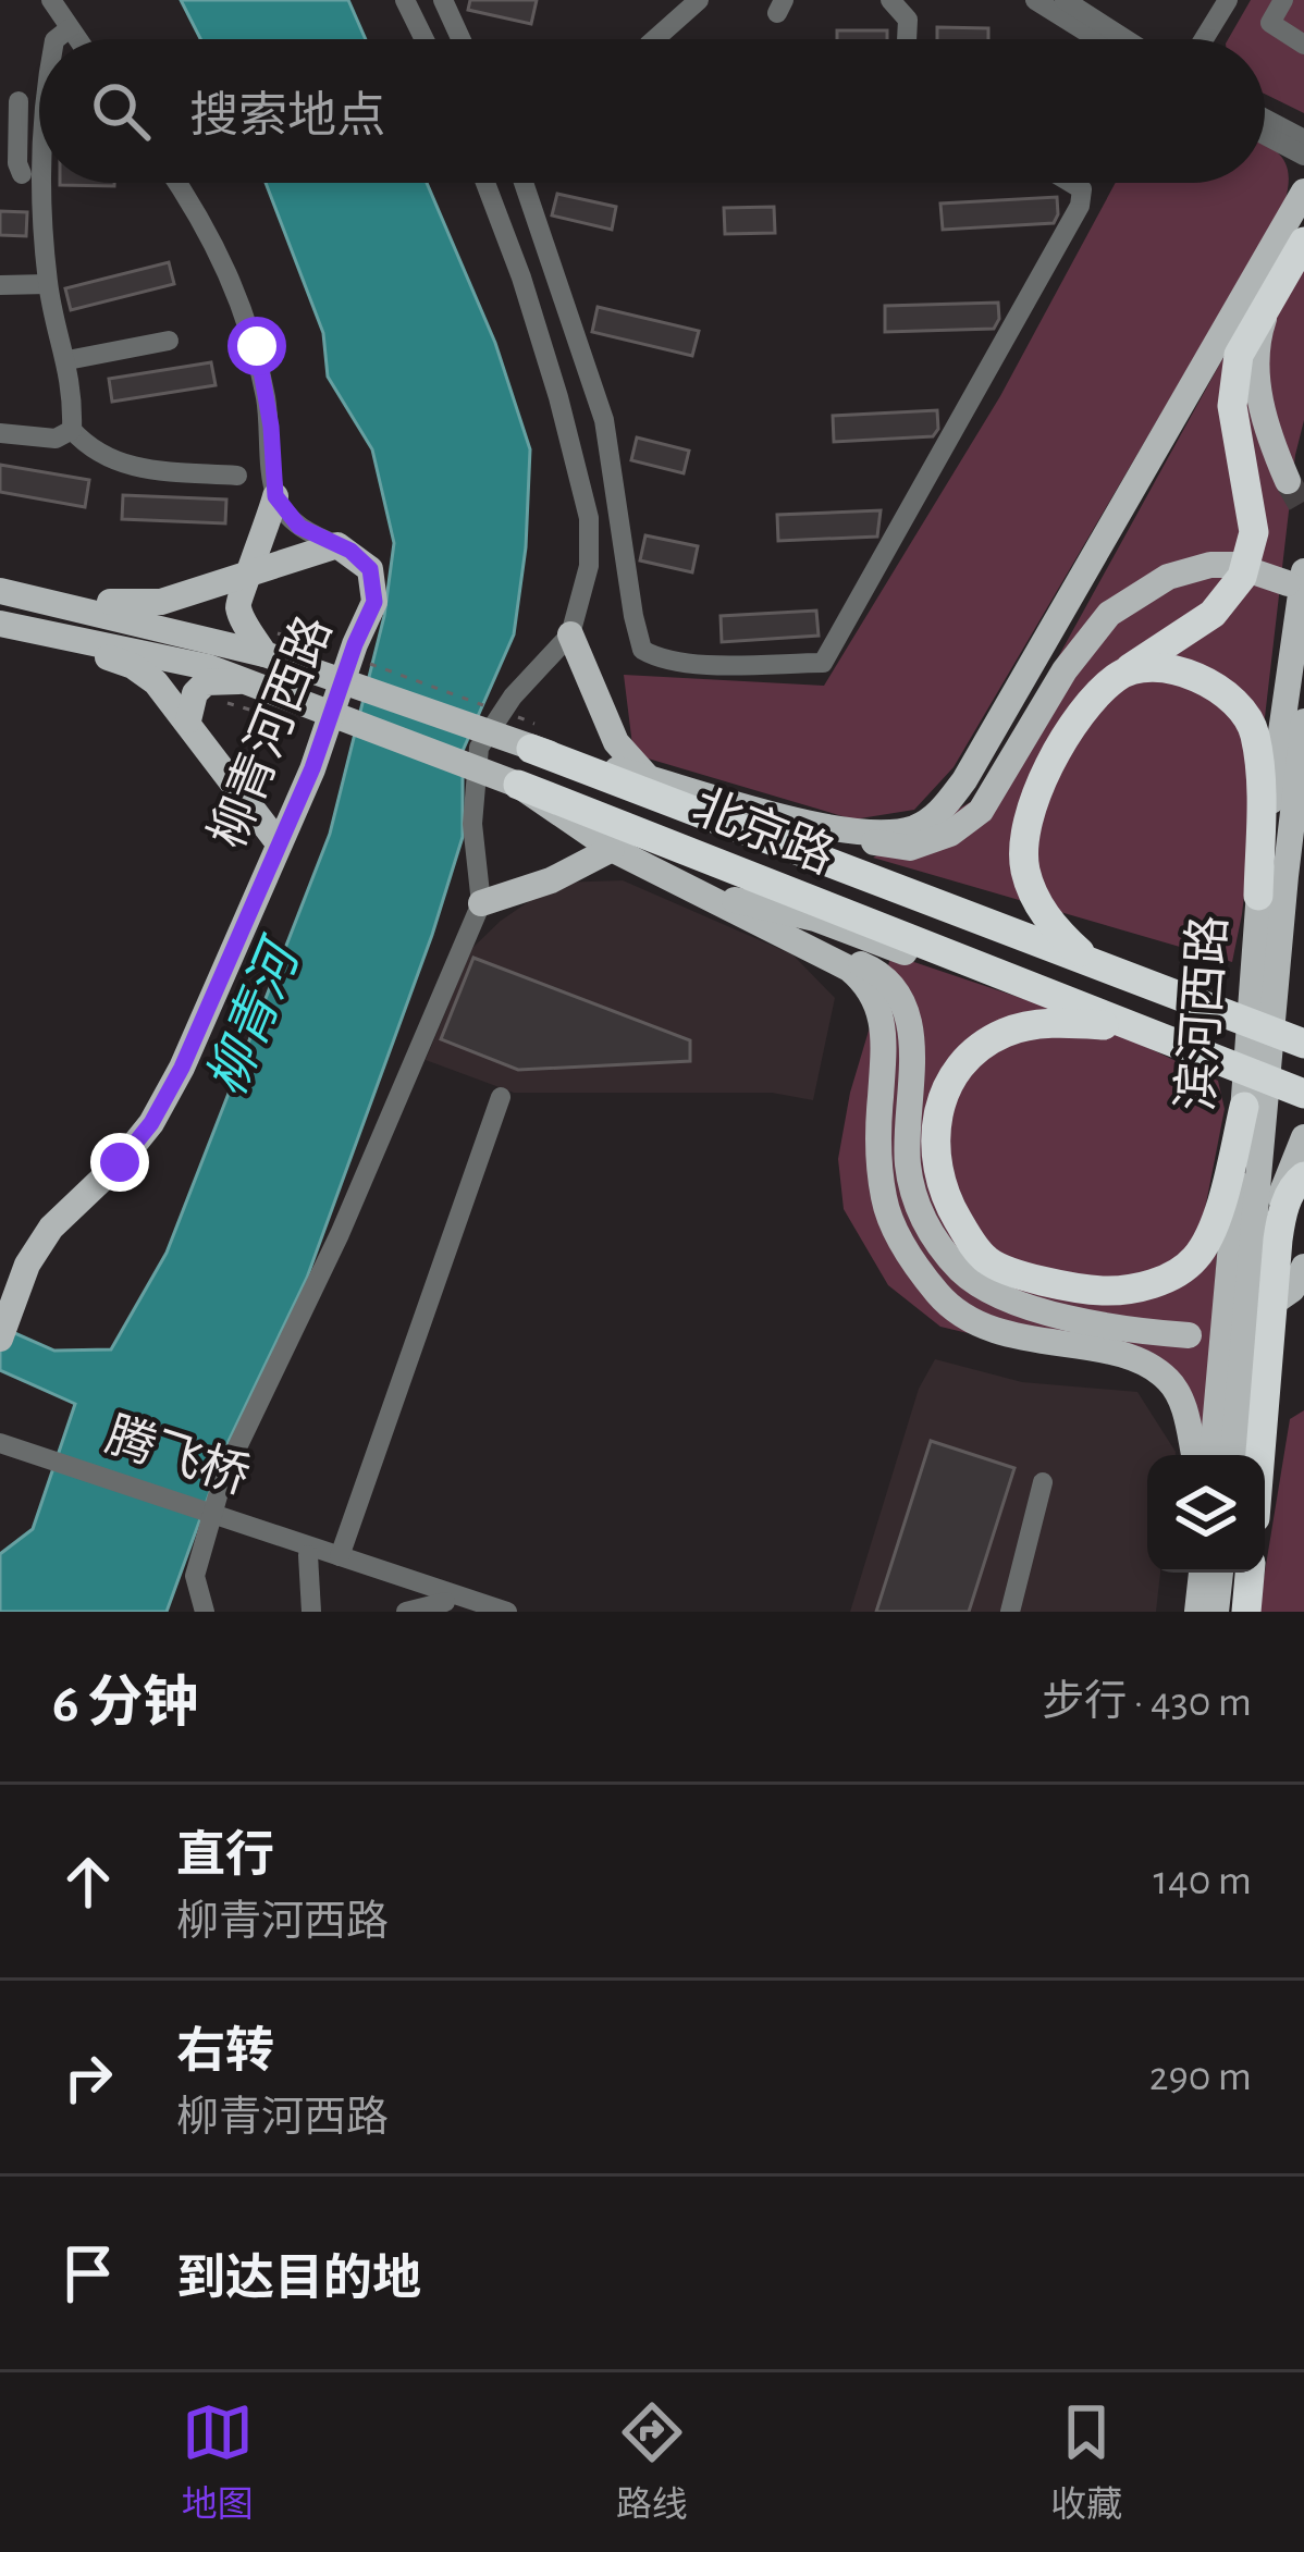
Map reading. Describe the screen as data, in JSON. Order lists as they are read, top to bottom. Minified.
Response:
{"streets":{"highway":["北京路"],"main road":["柳青河西路","滨河西路"],"street":["腾飞桥"]},"water":["柳青河"],"page":{"search":"搜索地点","heading":["6 分钟","步行 · 430 m"],"list":[["直行","柳青河西路","140 m"],["右转","柳青河西路","290 m"],"到达目的地"],"nav":["地图","路线","收藏"]}}
